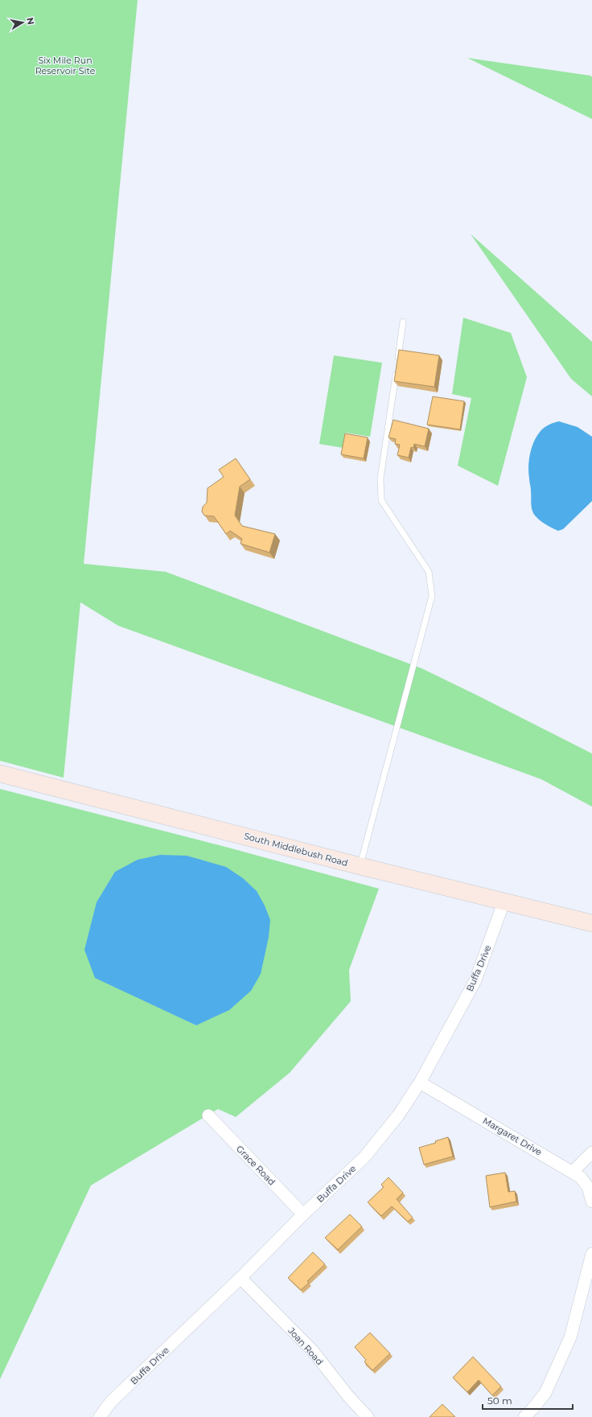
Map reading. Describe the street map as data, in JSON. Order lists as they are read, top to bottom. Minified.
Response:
{"streets":{"street":["South Middlebush Road","Buffa Drive","Margaret Drive","Grace Road","Joan Road"]},"crossings":[["South Middlebush Road","Buffa Drive"],["Buffa Drive","Margaret Drive"],["Buffa Drive","Grace Road"],["Buffa Drive","Joan Road"]],"parks":["Six Mile Run Reservoir Site"],"scale_bar":"50 m","north":"right"}
